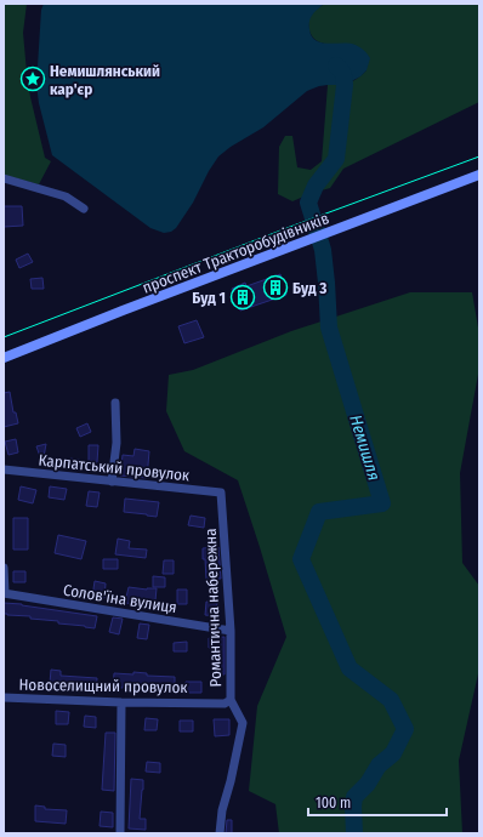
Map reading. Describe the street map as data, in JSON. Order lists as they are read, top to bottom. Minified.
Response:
{"streets":{"main road":["проспект Тракторобудівників"],"street":["Карпатський провулок","Солов'їна вулиця","Романтична набережна","Новоселищний провулок"]},"crossings":[["Карпатський провулок","Романтична набережна"],["Солов'їна вулиця","Романтична набережна"],["Романтична набережна","Новоселищний провулок"]],"water":["Немишля"],"places":{"place":["Немишлянський кар'єр"],"building":["Буд 3","Буд 1"]},"scale_bar":"100 m"}
